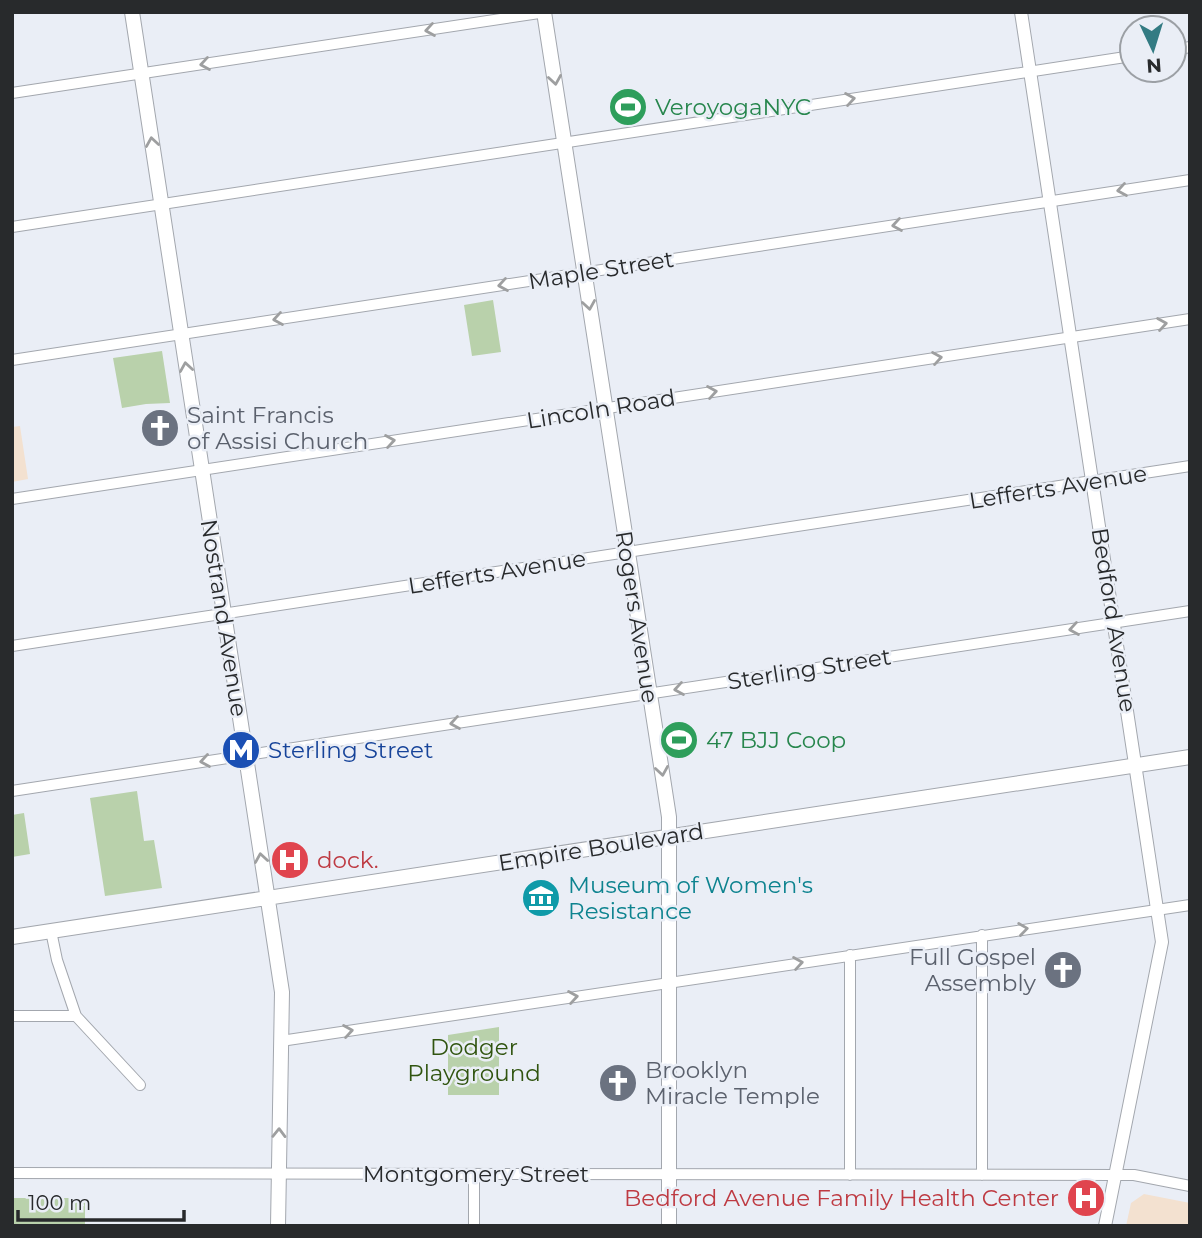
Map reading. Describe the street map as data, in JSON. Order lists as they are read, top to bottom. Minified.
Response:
{"streets":{"main road":["Rogers Avenue","Nostrand Avenue","Empire Boulevard"],"street":["Maple Street","Lincoln Road","Lefferts Avenue","Bedford Avenue","Sterling Street","Montgomery Street"]},"crossings":[["Maple Street","Rogers Avenue"],["Maple Street","Nostrand Avenue"],["Maple Street","Bedford Avenue"],["Lincoln Road","Rogers Avenue"],["Lincoln Road","Nostrand Avenue"],["Lincoln Road","Bedford Avenue"],["Lefferts Avenue","Rogers Avenue"],["Lefferts Avenue","Nostrand Avenue"],["Lefferts Avenue","Bedford Avenue"],["Rogers Avenue","Sterling Street"],["Rogers Avenue","Empire Boulevard"],["Rogers Avenue","Montgomery Street"],["Nostrand Avenue","Sterling Street"],["Nostrand Avenue","Empire Boulevard"],["Nostrand Avenue","Montgomery Street"],["Bedford Avenue","Sterling Street"],["Bedford Avenue","Empire Boulevard"],["Bedford Avenue","Montgomery Street"]],"one_way":["Maple Street","Lincoln Road","Nostrand Avenue","Sterling Street"],"parks":["Dodger Playground"],"places":{"sports":["VeroyogaNYC","47 BJJ Coop"],"church":["Saint Francis of Assisi Church","Full Gospel Assembly","Brooklyn Miracle Temple"],"metro station":["Sterling Street"],"hospital":["dock.","Bedford Avenue Family Health Center"],"museum":["Museum of Women's Resistance"]},"scale_bar":"100 m","north":"bottom"}
